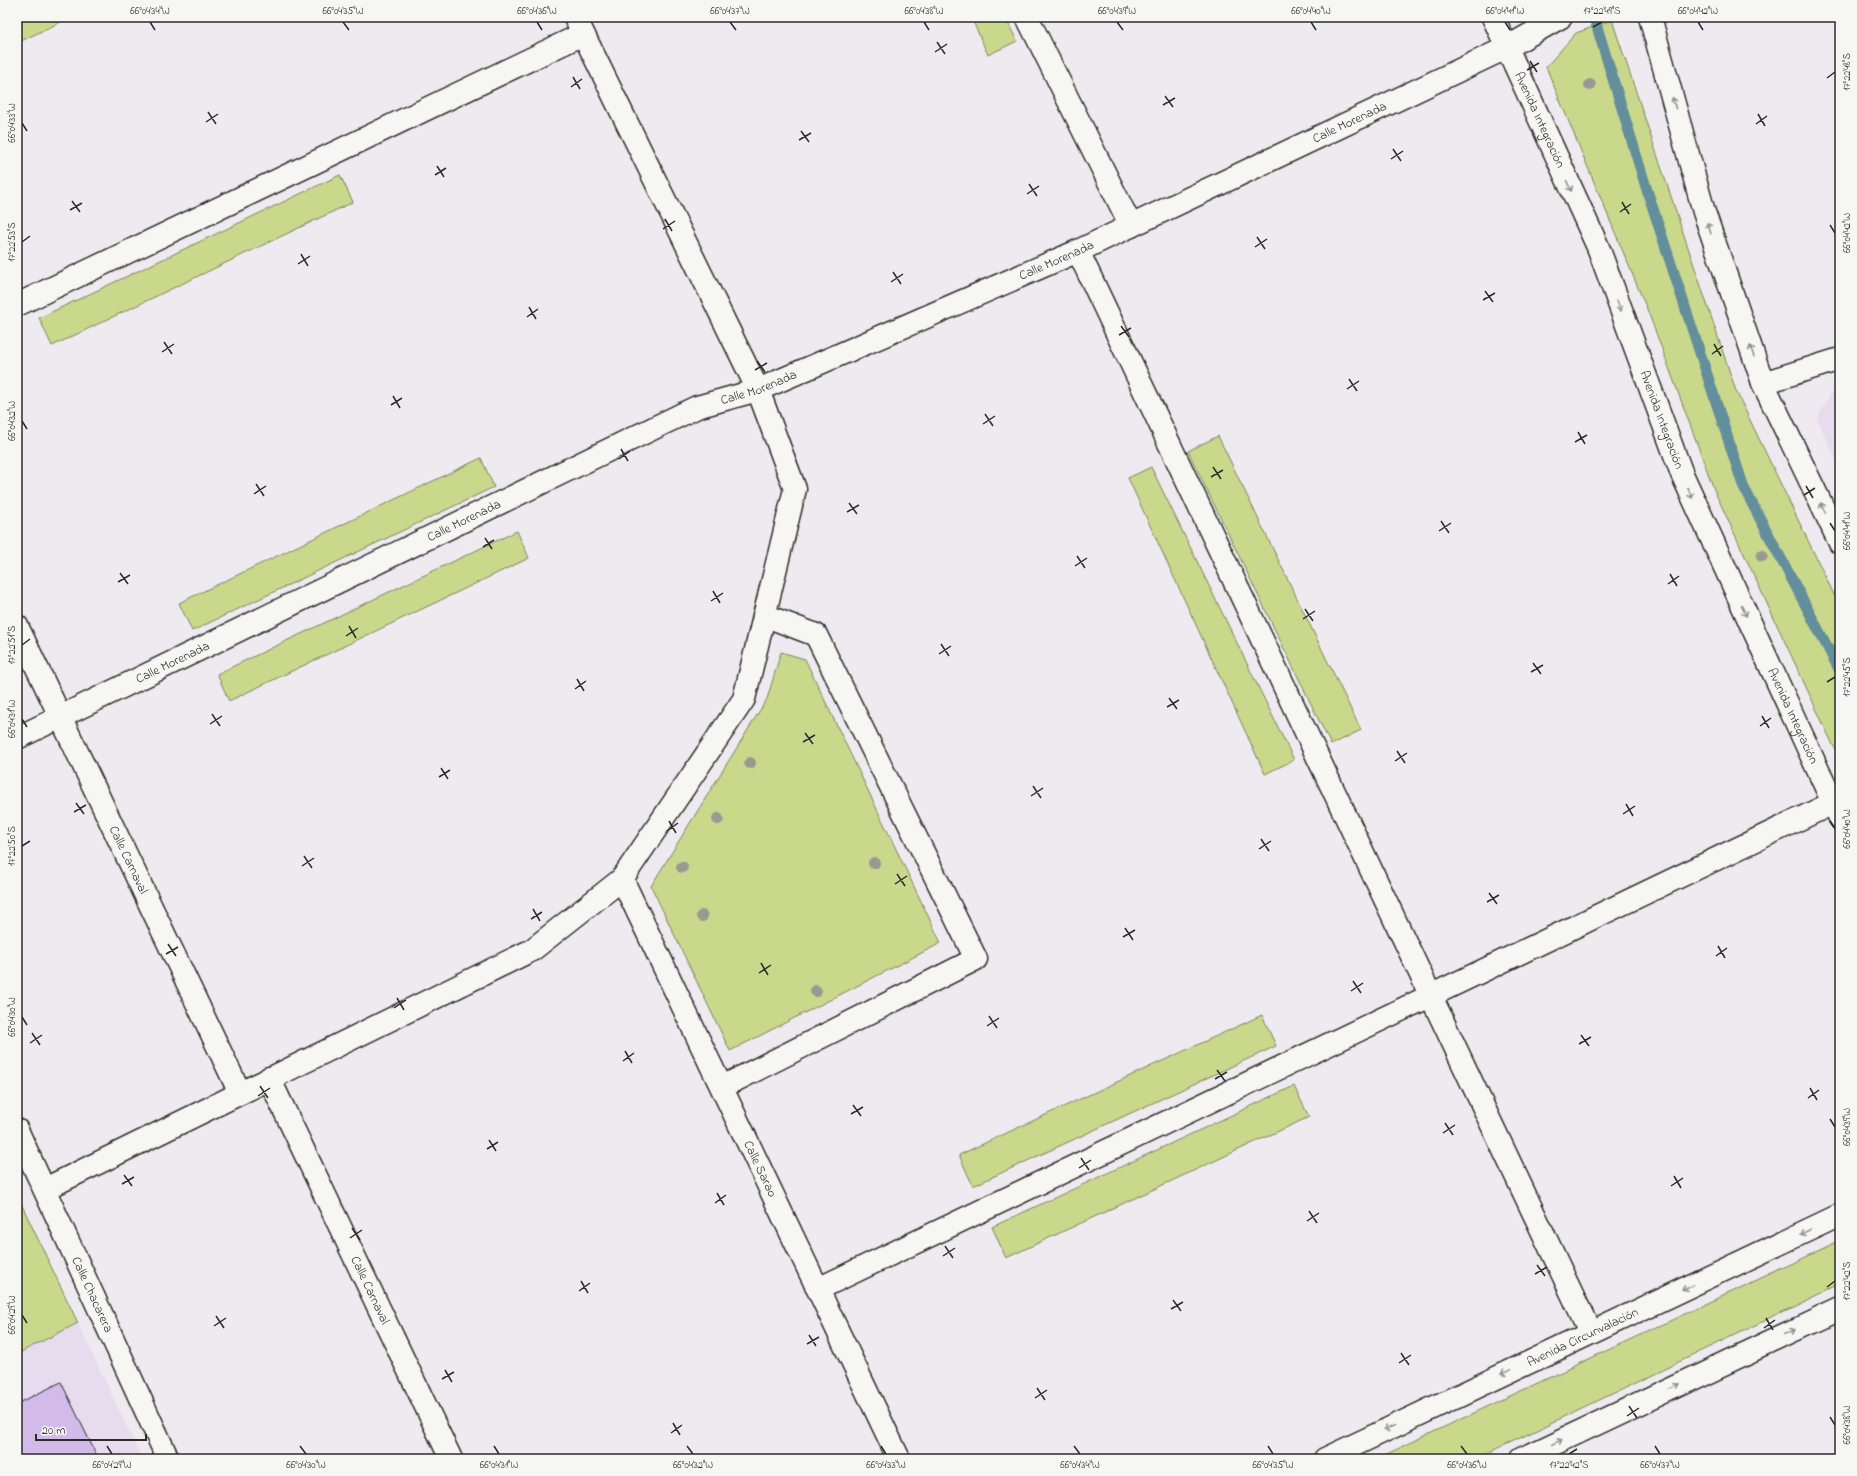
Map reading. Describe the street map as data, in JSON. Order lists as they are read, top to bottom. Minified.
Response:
{"streets":{"street":["Avenida Integración","Calle Morenada","Calle Carnaval","Calle Sarao","Calle Chacarera","Avenida Circunvalación"]},"crossings":[["Avenida Integración","Calle Morenada"],["Calle Morenada","Calle Carnaval"]],"scale_bar":"20 m","coordinates":["66°04'34\"W","66°04'35\"W","66°04'36\"W","66°04'37\"W","66°04'38\"W","66°04'39\"W","66°04'40\"W","66°04'41\"W","17°22'49\"S","66°04'42\"W","17°22'48\"S","66°04'33\"W","17°22'53\"S","66°04'32\"W","17°22'51\"S","17°22'45\"S","66°04'31\"W","17°22'50\"S","66°04'30\"W","17°22'42\"S","66°04'29\"W"]}
